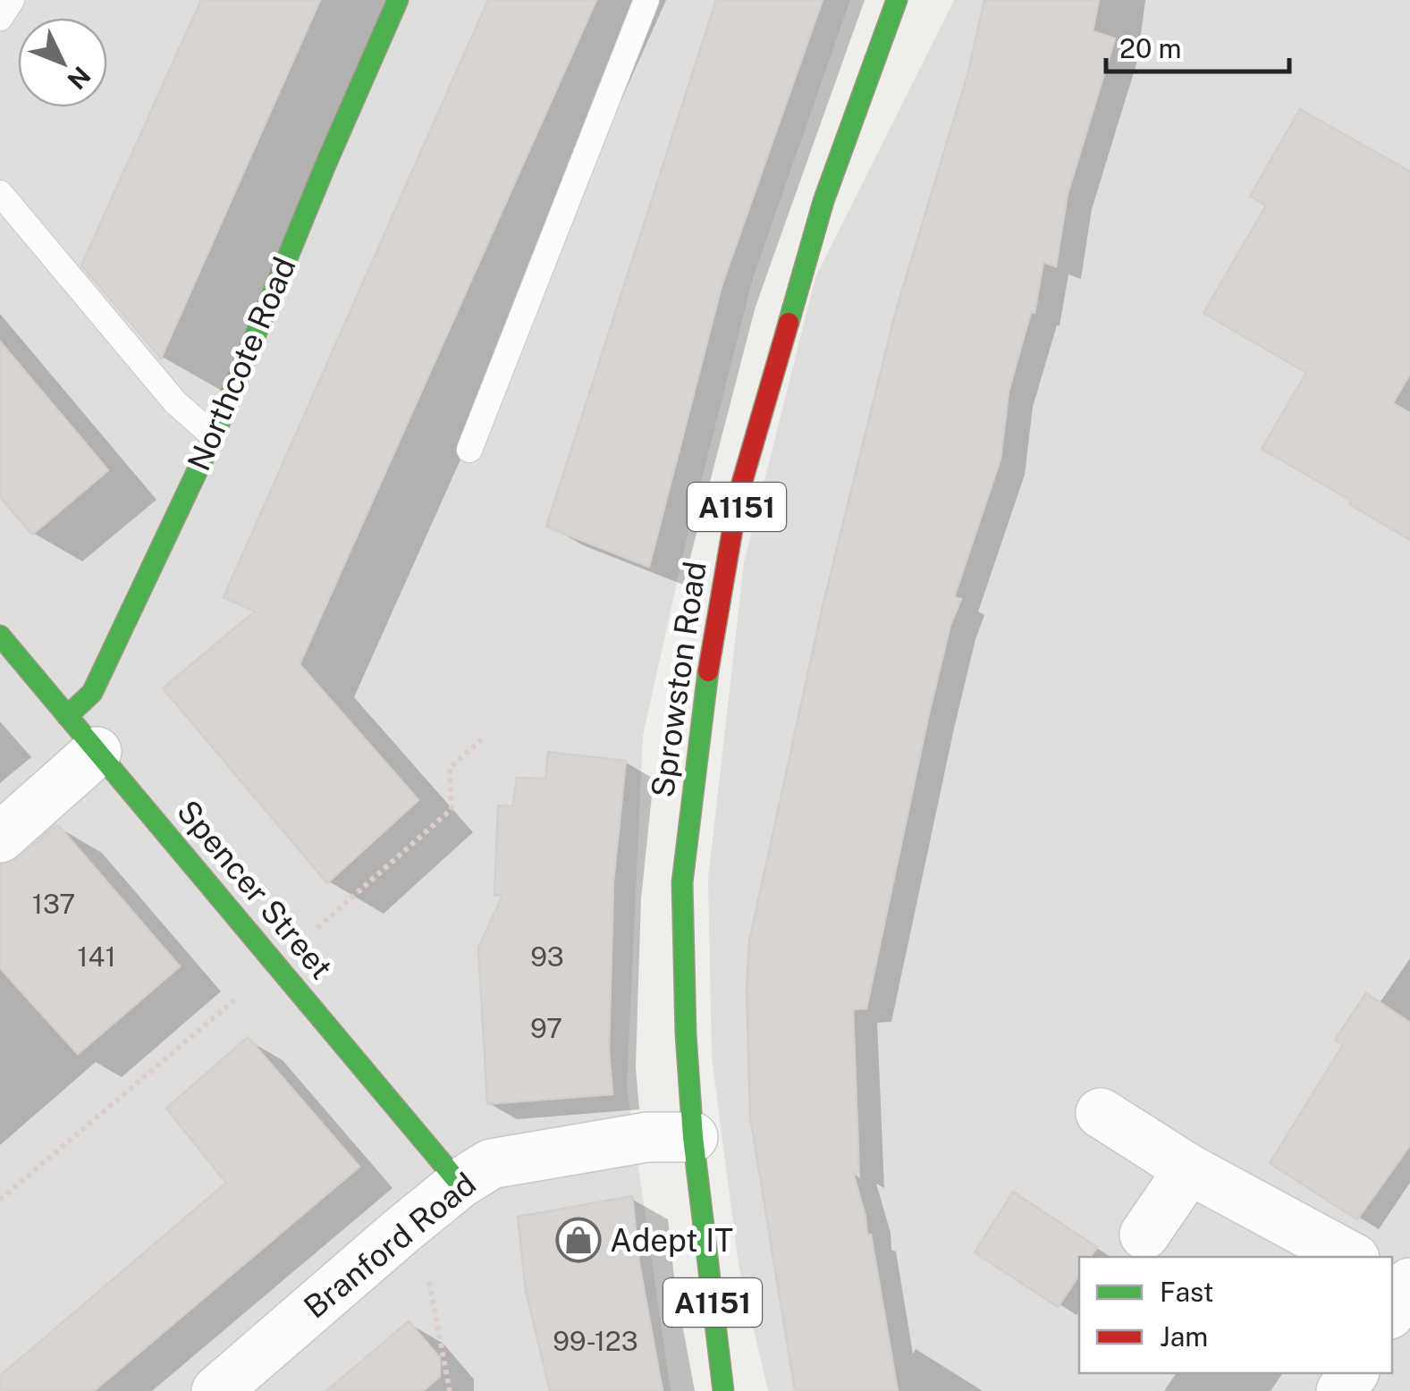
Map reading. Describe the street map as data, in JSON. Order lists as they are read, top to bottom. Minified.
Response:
{"streets":{"street":["Northcote Road","A1151","Sprowston Road","Spencer Street","Branford Road"]},"crossings":[["Northcote Road","Spencer Street"],["Sprowston Road","Branford Road"],["Spencer Street","Branford Road"]],"places":{"shop":["Adept IT"]},"house_numbers":["137","141","93","97","99-123"],"legend":["Fast","Jam"],"scale_bar":"20 m","north":"bottom right"}
